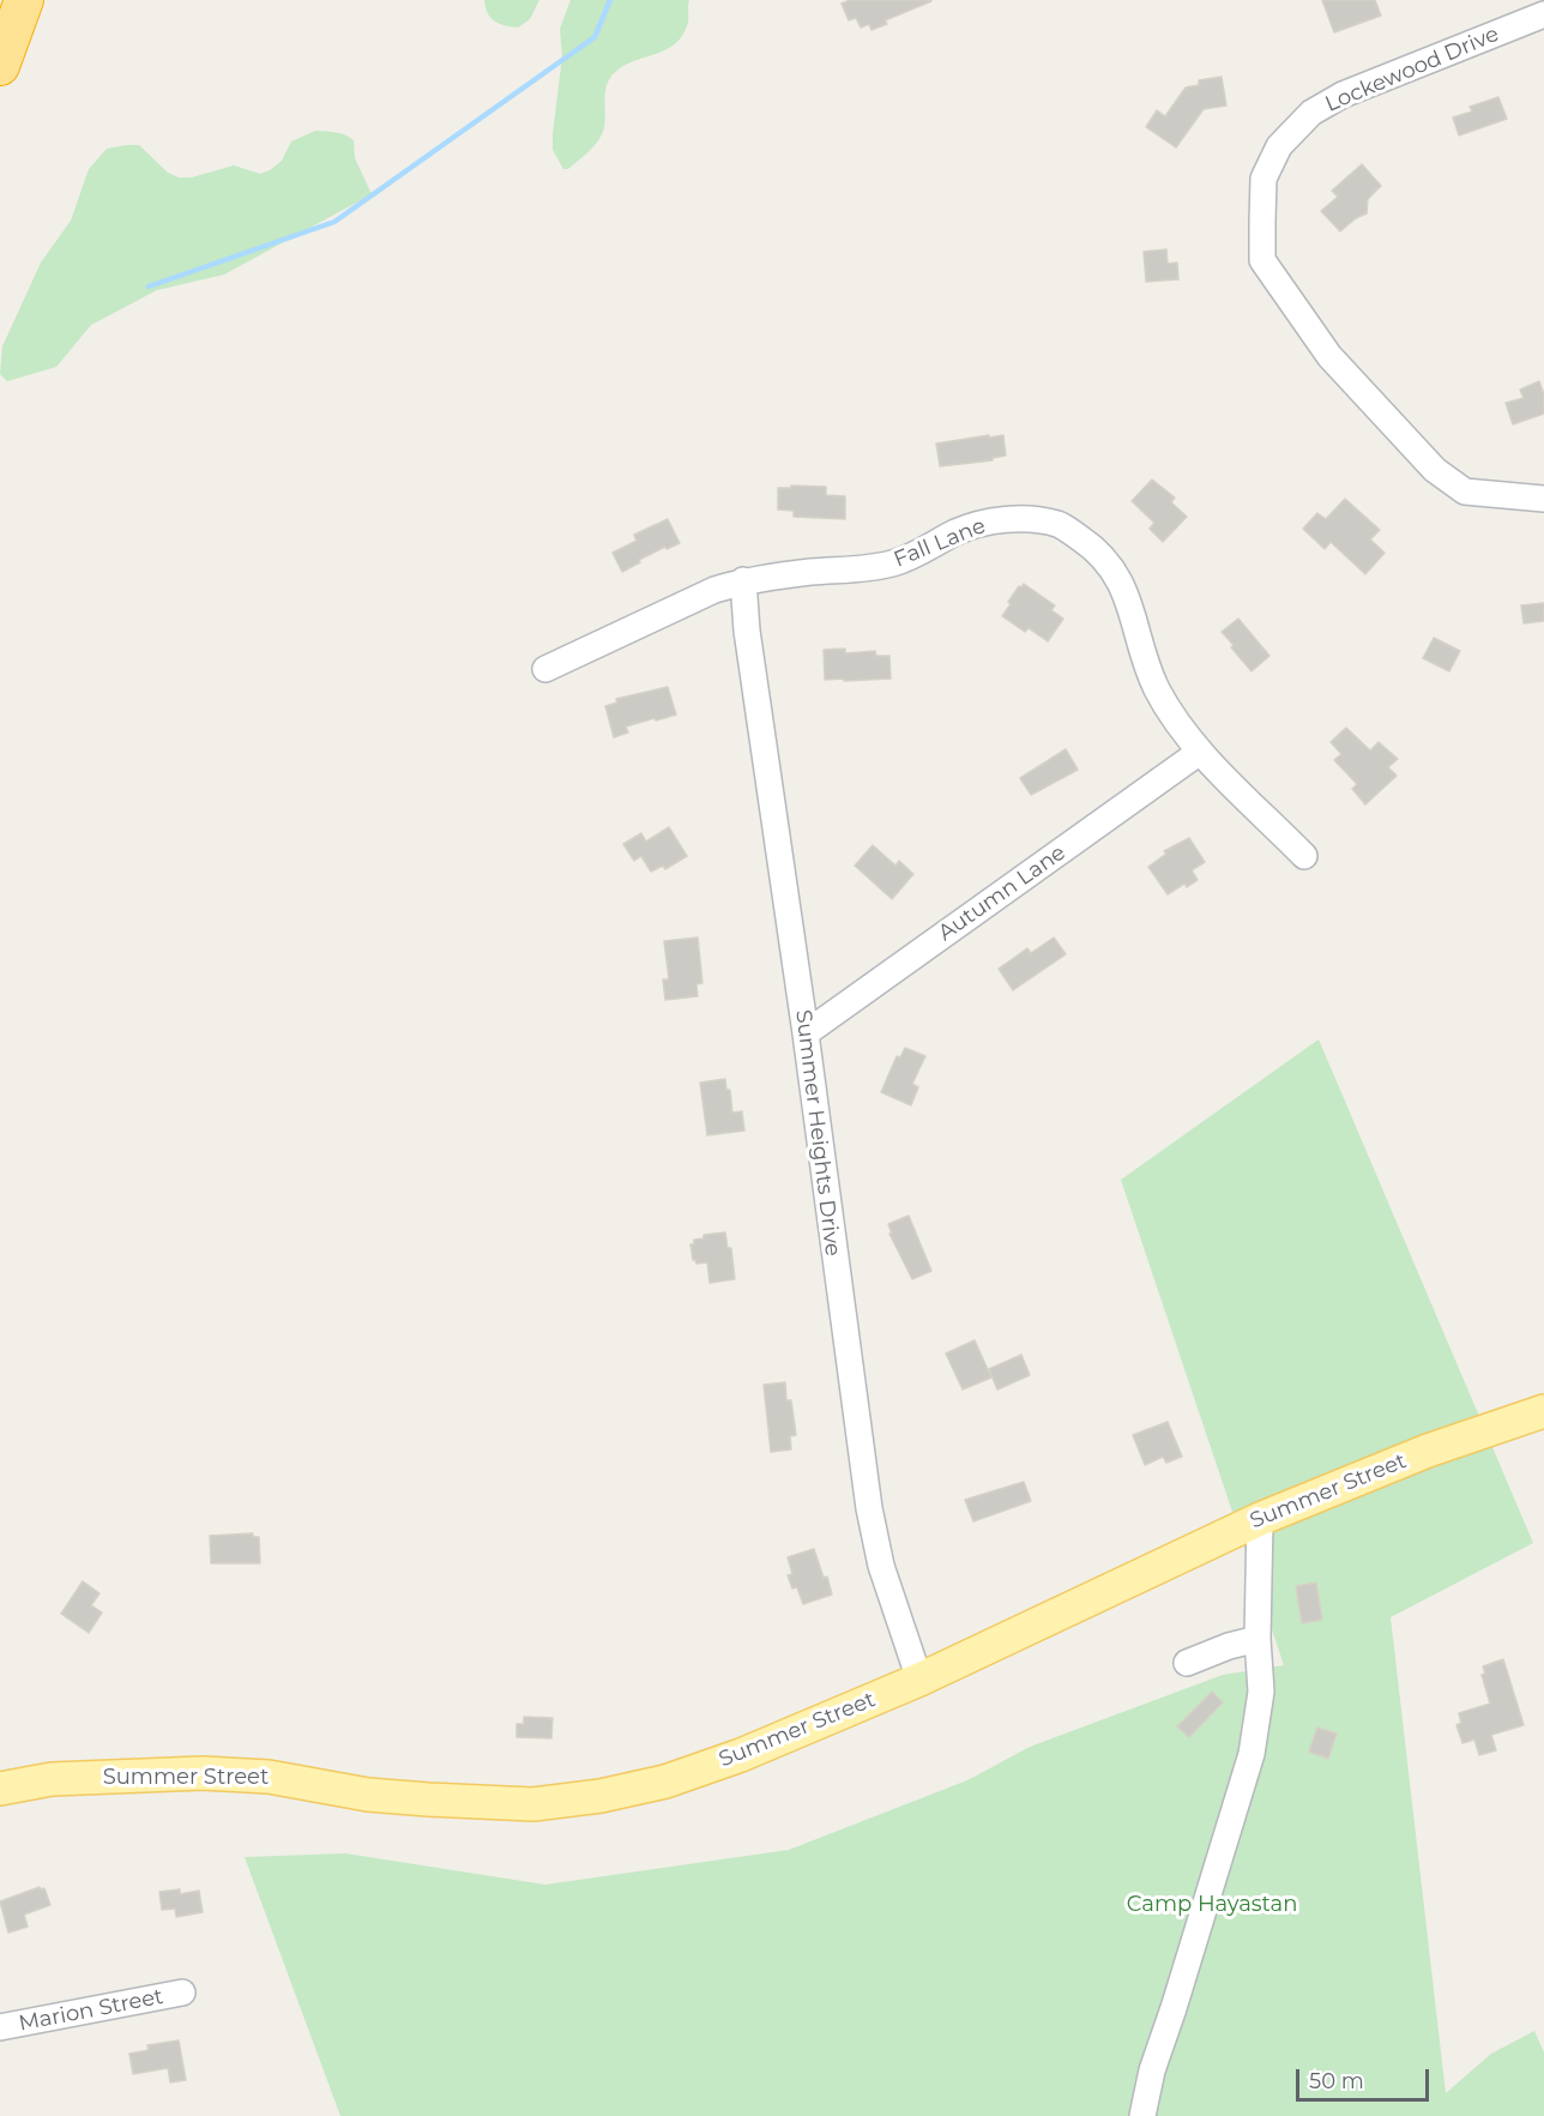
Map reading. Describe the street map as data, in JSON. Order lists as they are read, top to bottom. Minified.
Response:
{"streets":{"main road":["Summer Street"],"street":["Lockewood Drive","Fall Lane","Autumn Lane","Summer Heights Drive","Marion Street"]},"crossings":[["Fall Lane","Autumn Lane"],["Fall Lane","Summer Heights Drive"],["Autumn Lane","Summer Heights Drive"],["Summer Heights Drive","Summer Street"]],"parks":["Camp Hayastan"],"scale_bar":"50 m"}
